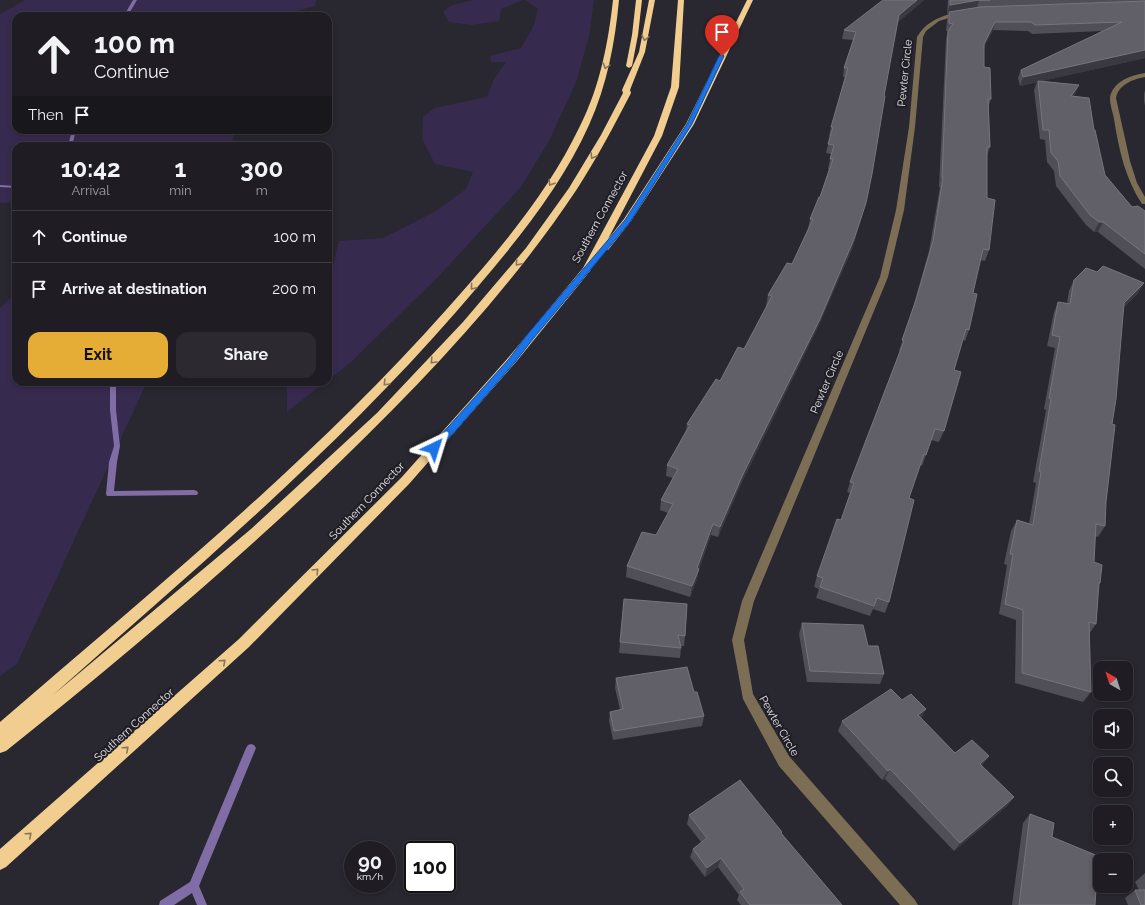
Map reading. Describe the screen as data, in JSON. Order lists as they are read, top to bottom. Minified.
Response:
{"streets":{"highway":["Southern Connector"],"street":["Pewter Circle"]},"north":"top left","page":{"turn":["100 m","Continue"],"then":"Then","eta":["10:42","Arrival","1","min","300","m"],"list":[{"name":"Continue","value":"100 m"},{"name":"Arrive at destination","value":"200 m"}],"buttons":["Exit","Share"],"map_buttons":["+","−"],"speed":"90 km/h","limit":"100"}}
